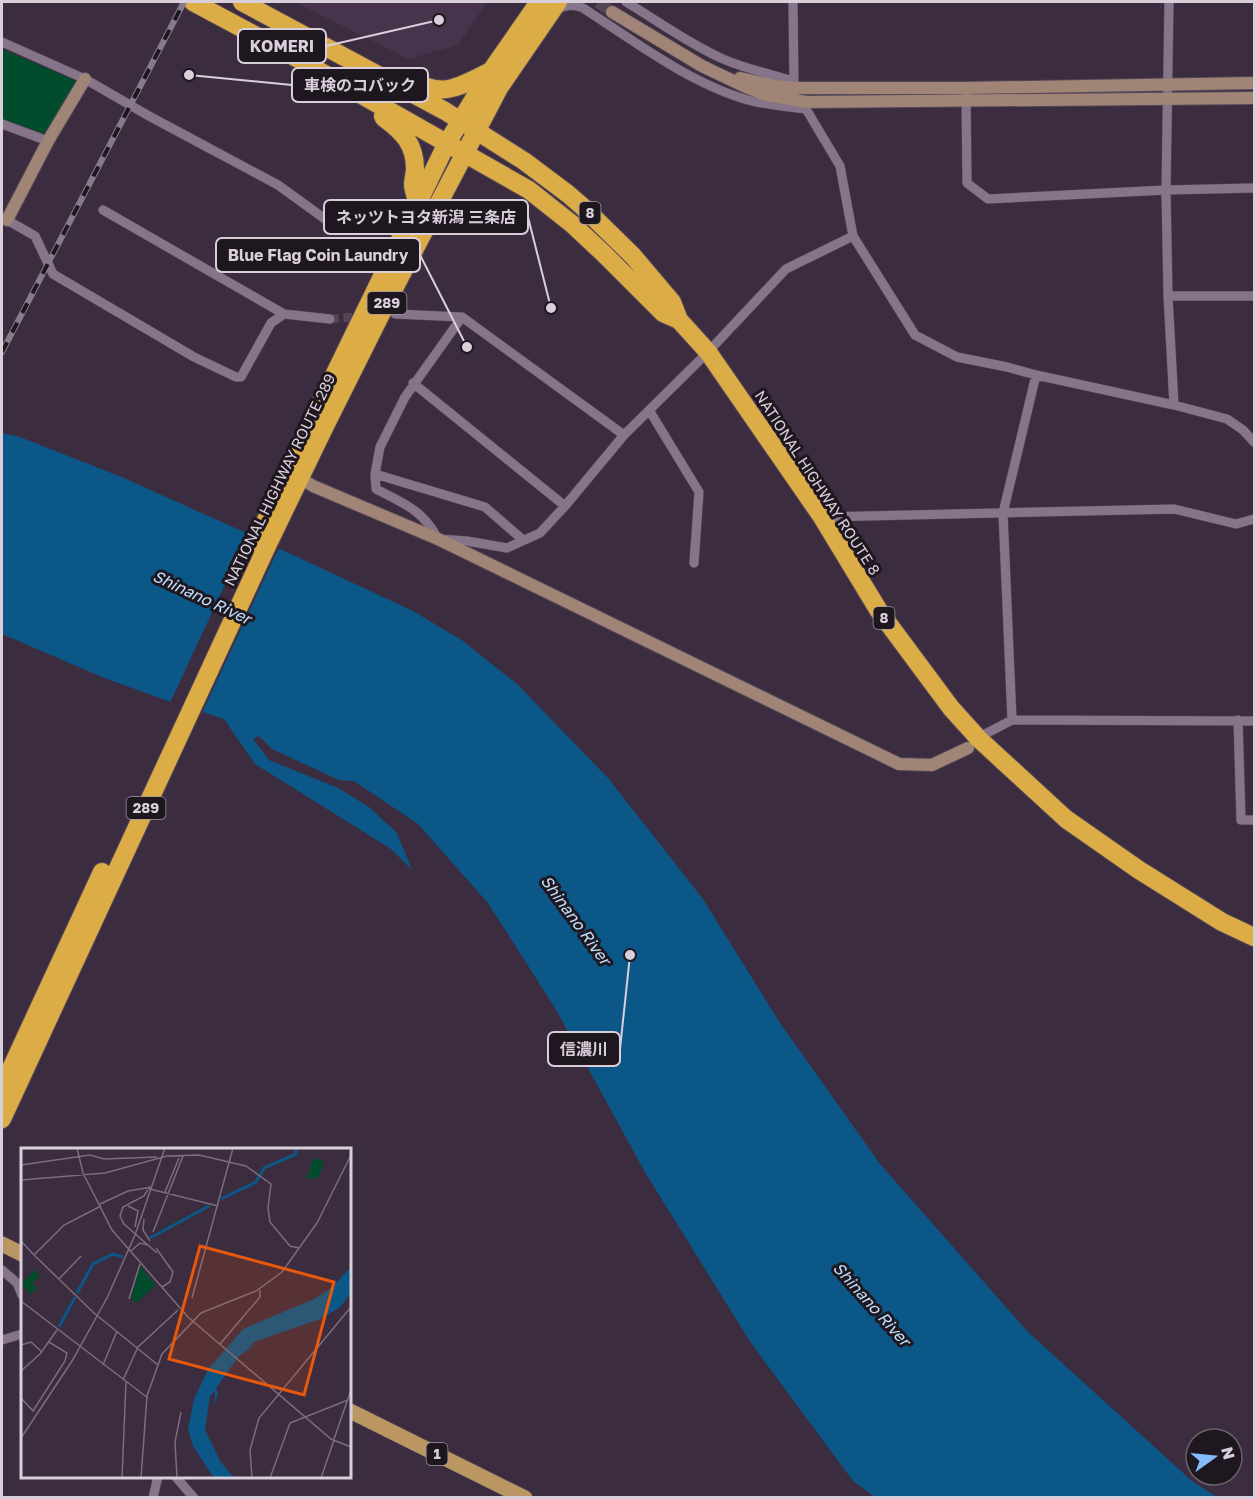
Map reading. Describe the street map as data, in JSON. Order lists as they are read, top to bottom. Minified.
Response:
{"streets":{"highway":["8","289","NATIONAL HIGHWAY ROUTE 289","NATIONAL HIGHWAY ROUTE 8"],"main road":["1"]},"crossings":[["NATIONAL HIGHWAY ROUTE 289","NATIONAL HIGHWAY ROUTE 8"]],"water":["Shinano River"],"places":["KOMERI","車検のコバック","ネッツトヨタ新潟 三条店","Blue Flag Coin Laundry","信濃川"],"north":"right"}
